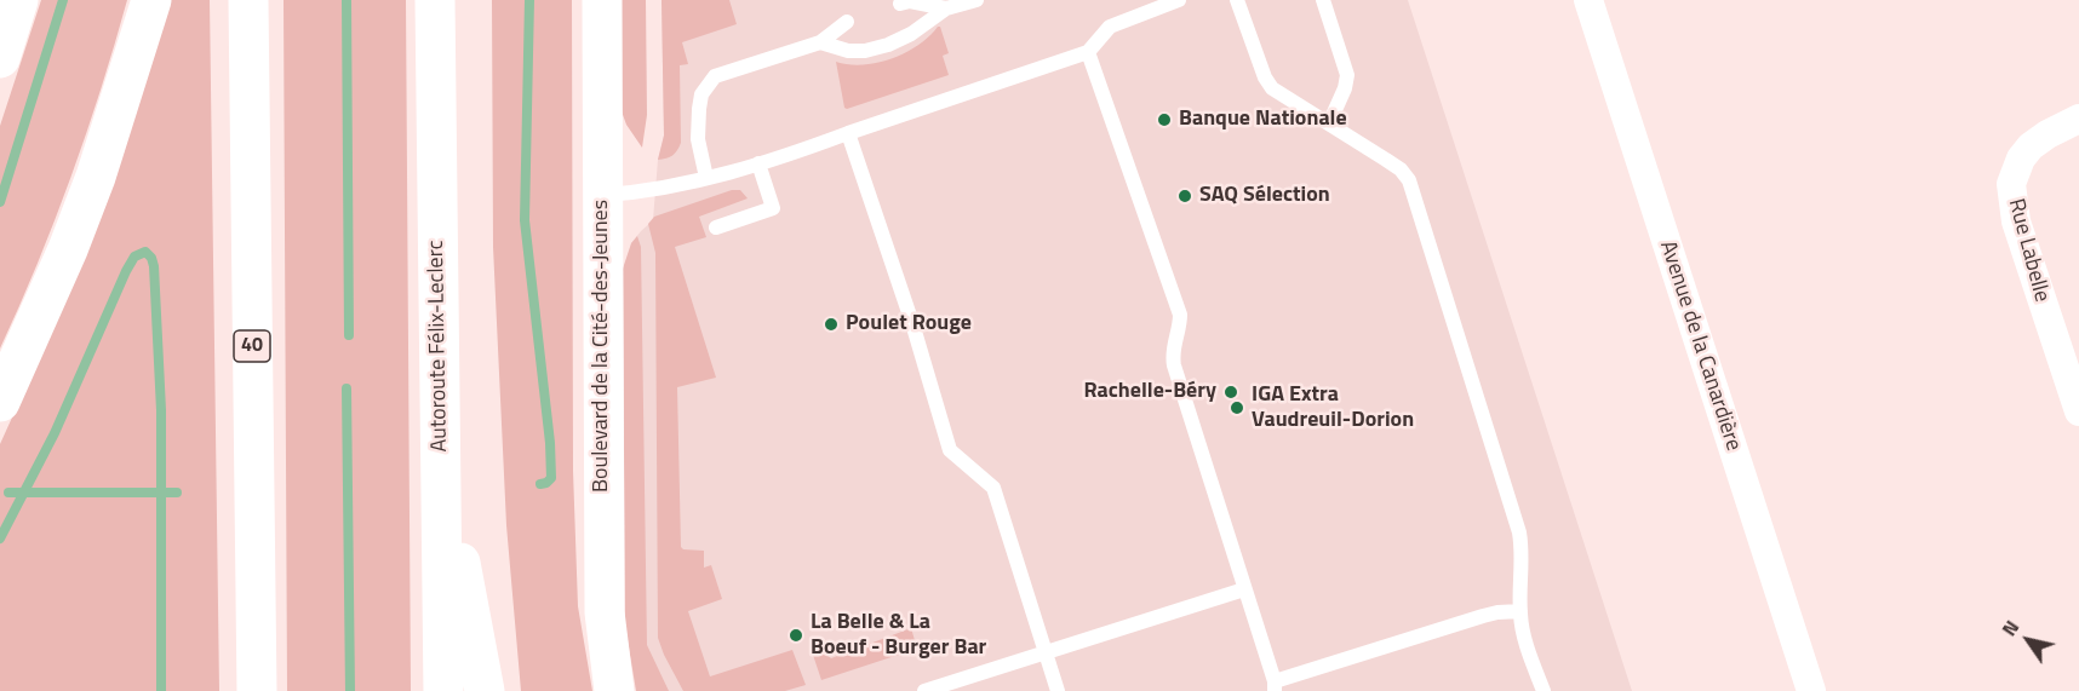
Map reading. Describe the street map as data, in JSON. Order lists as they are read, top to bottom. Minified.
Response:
{"streets":{"main road":["40","Autoroute Félix-Leclerc","Boulevard de la Cité-des-Jeunes"],"street":["Rue Labelle","Avenue de la Canardière"]},"places":["Banque Nationale","SAQ Sélection","Poulet Rouge","Rachelle-Béry","IGA Extra Vaudreuil-Dorion","La Belle & La Boeuf - Burger Bar"],"north":"top left"}
